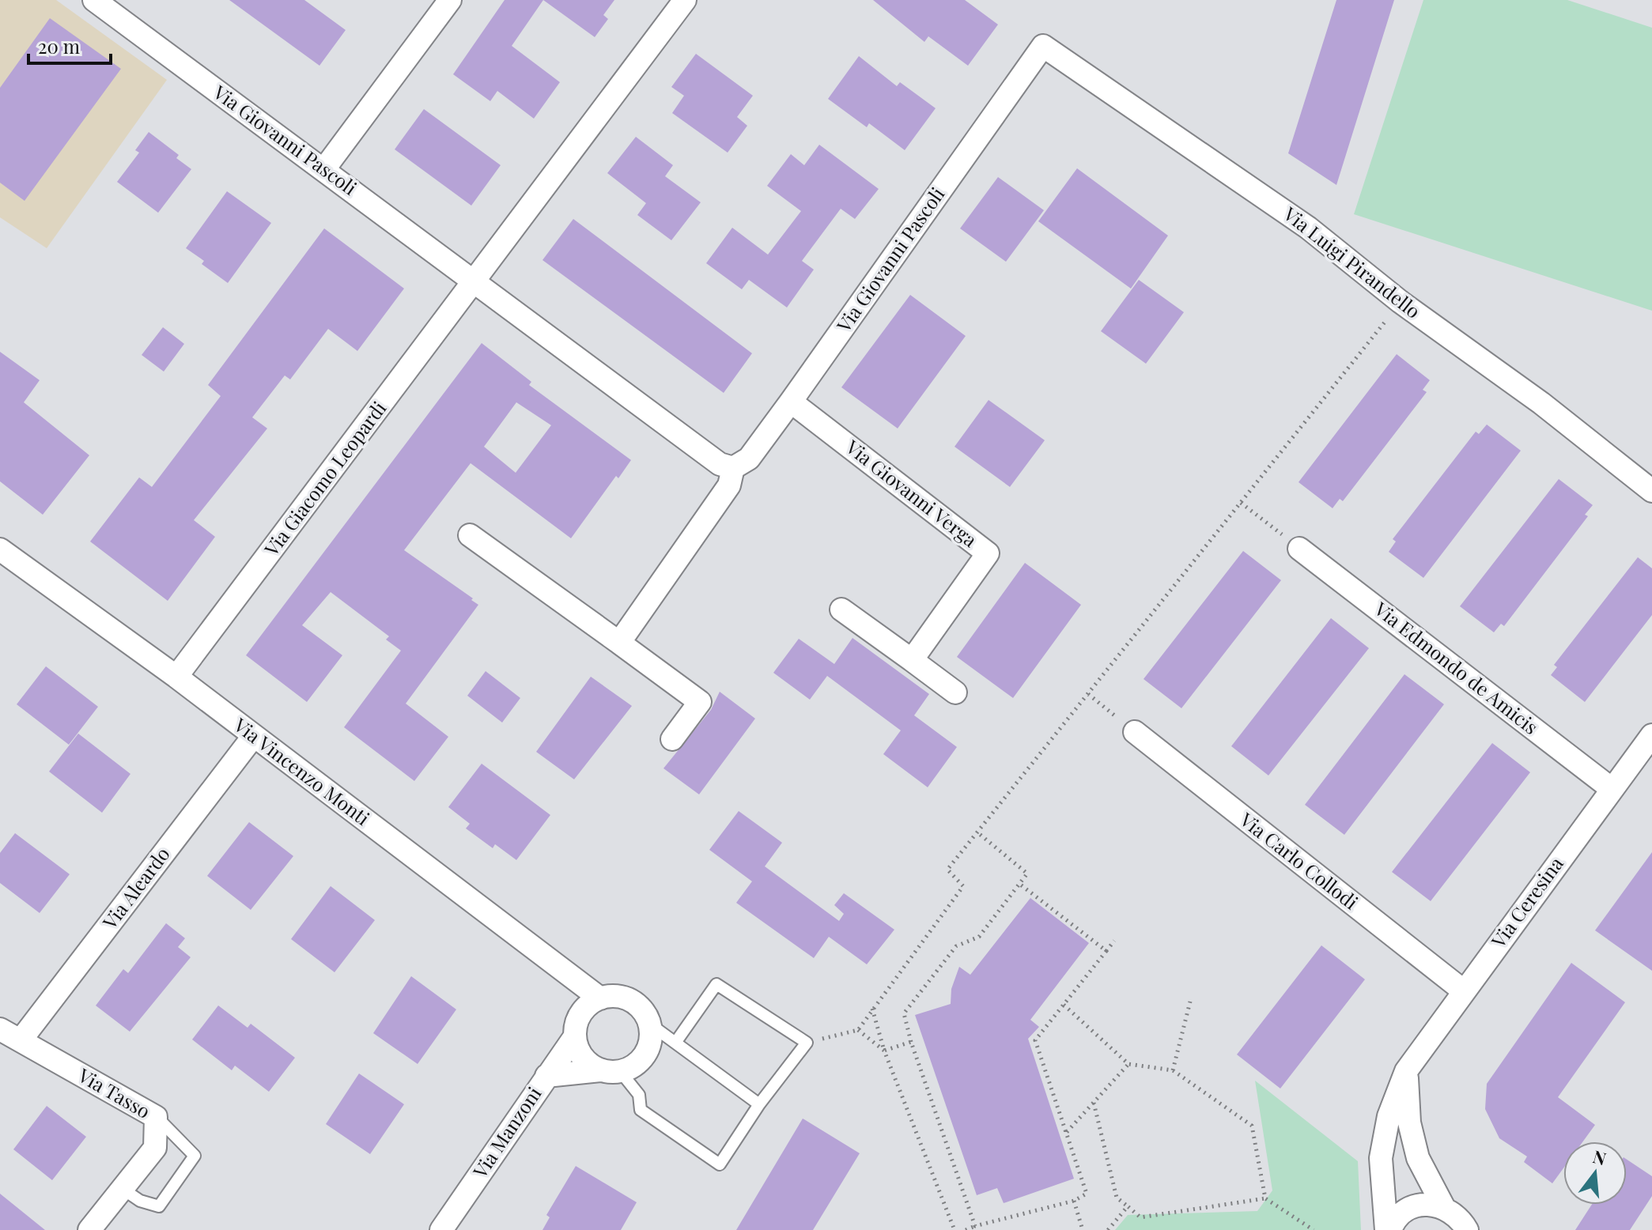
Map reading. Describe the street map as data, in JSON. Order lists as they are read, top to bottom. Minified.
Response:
{"streets":{"street":["Via Giovanni Pascoli","Via Luigi Pirandello","Via Giacomo Leopardi","Via Giovanni Verga","Via Edmondo de Amicis","Via Vincenzo Monti","Via Carlo Collodi","Via Aleardo","Via Ceresina","Via Tasso","Via Manzoni"]},"crossings":[["Via Giovanni Pascoli","Via Luigi Pirandello"],["Via Giovanni Pascoli","Via Giacomo Leopardi"],["Via Giovanni Pascoli","Via Giovanni Verga"],["Via Giacomo Leopardi","Via Vincenzo Monti"],["Via Edmondo de Amicis","Via Ceresina"],["Via Vincenzo Monti","Via Aleardo"],["Via Vincenzo Monti","Via Manzoni"],["Via Carlo Collodi","Via Ceresina"],["Via Aleardo","Via Tasso"]],"scale_bar":"20 m","north":"top"}
